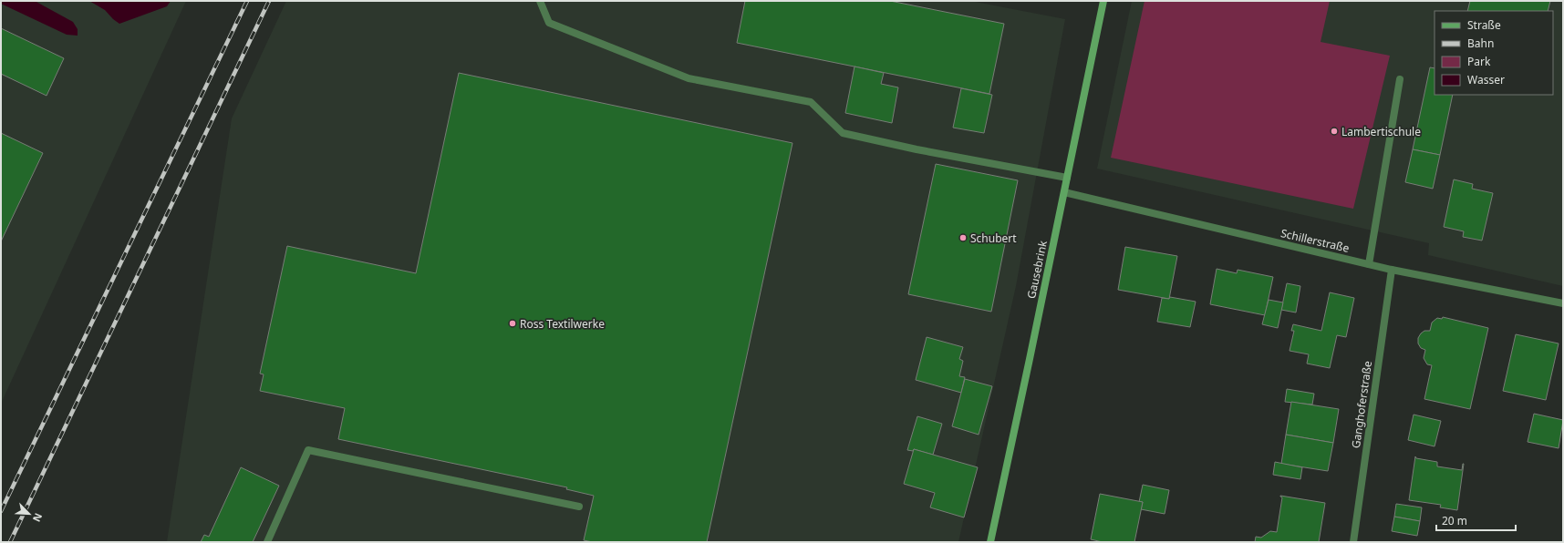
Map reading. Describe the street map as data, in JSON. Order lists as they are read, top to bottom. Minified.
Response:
{"streets":{"main road":["Gausebrink"],"street":["Schillerstraße","Ganghoferstraße"]},"crossings":[["Schillerstraße","Gausebrink"],["Schillerstraße","Ganghoferstraße"]],"places":["Lambertischule","Schubert","Ross Textilwerke"],"legend":["Straße","Bahn","Park","Wasser"],"scale_bar":"20 m","north":"bottom right"}
